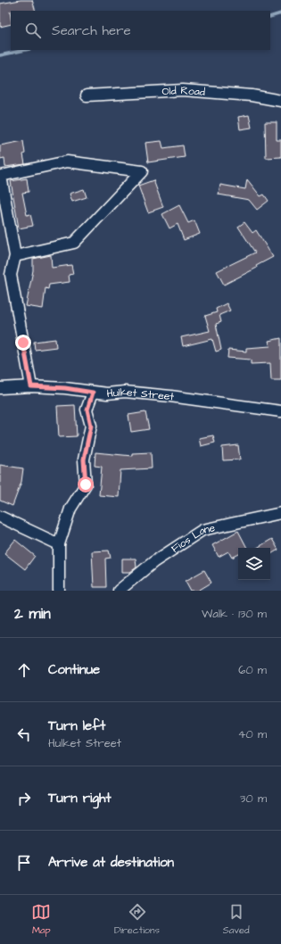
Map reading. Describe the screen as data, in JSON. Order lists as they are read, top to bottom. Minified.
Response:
{"streets":{"street":["Old Road","Hulket Street","Fios Lane"]},"page":{"search":"Search here","heading":["2 min","Walk · 130 m"],"list":[["Continue","60 m"],["Turn left","Hulket Street","40 m"],["Turn right","30 m"],"Arrive at destination"],"nav":["Map","Directions","Saved"]}}
